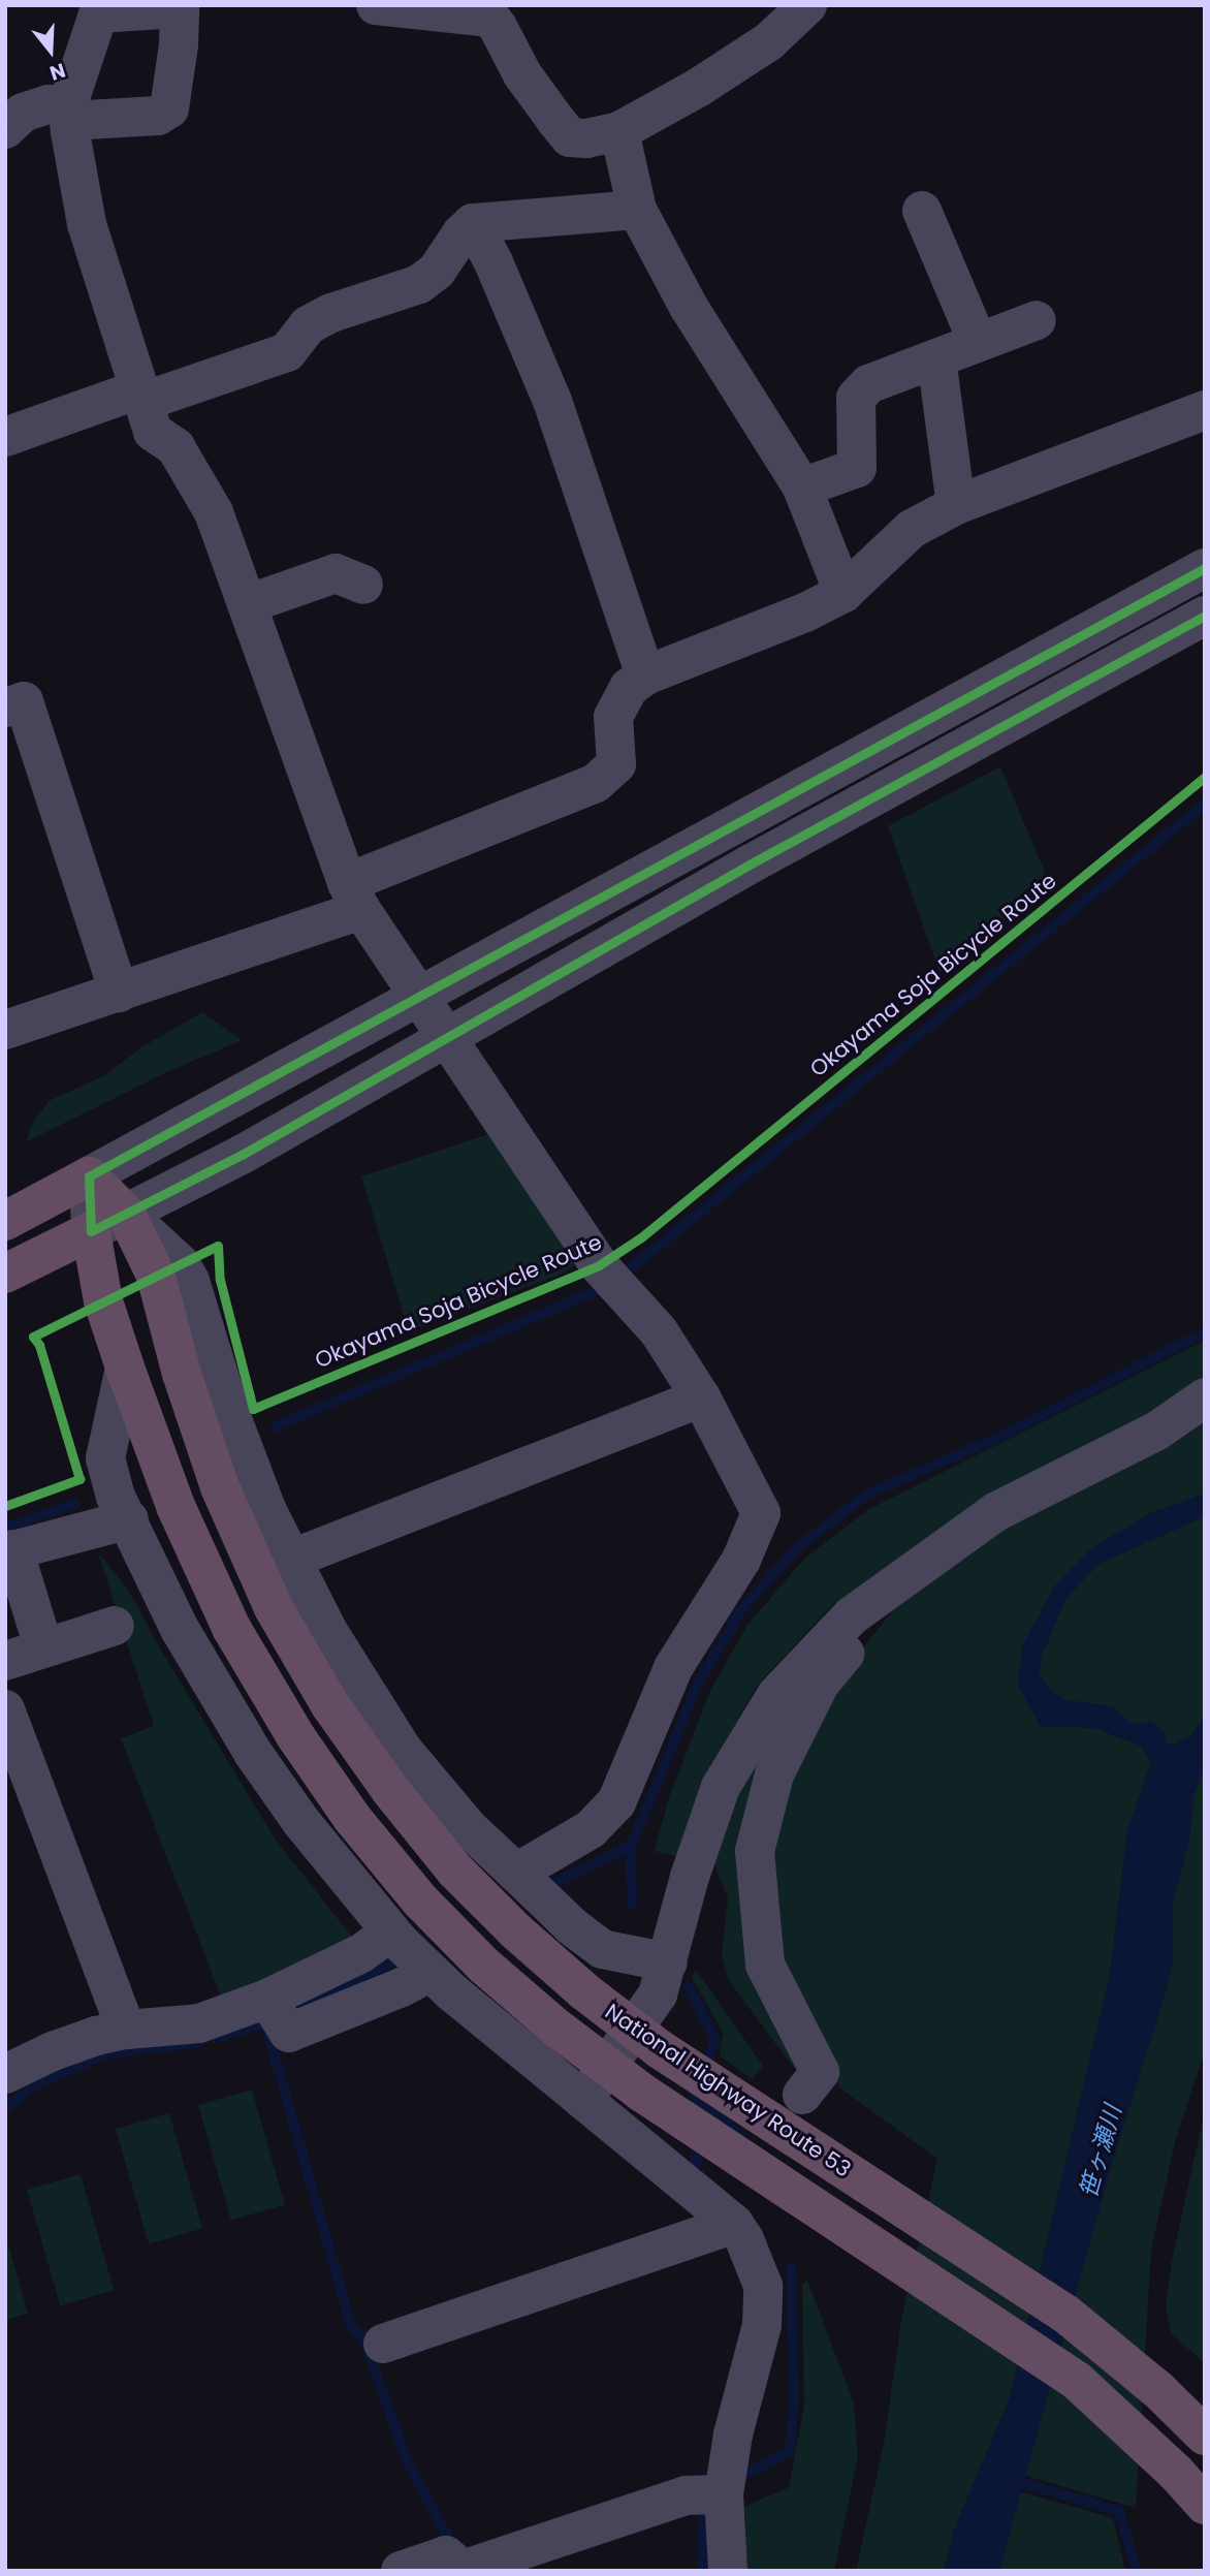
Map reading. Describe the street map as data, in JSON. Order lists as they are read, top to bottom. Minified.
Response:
{"streets":{"highway":["National Highway Route 53"],"cycle path":["Okayama Soja Bicycle Route"]},"water":["笹ヶ瀬川"],"north":"bottom"}
